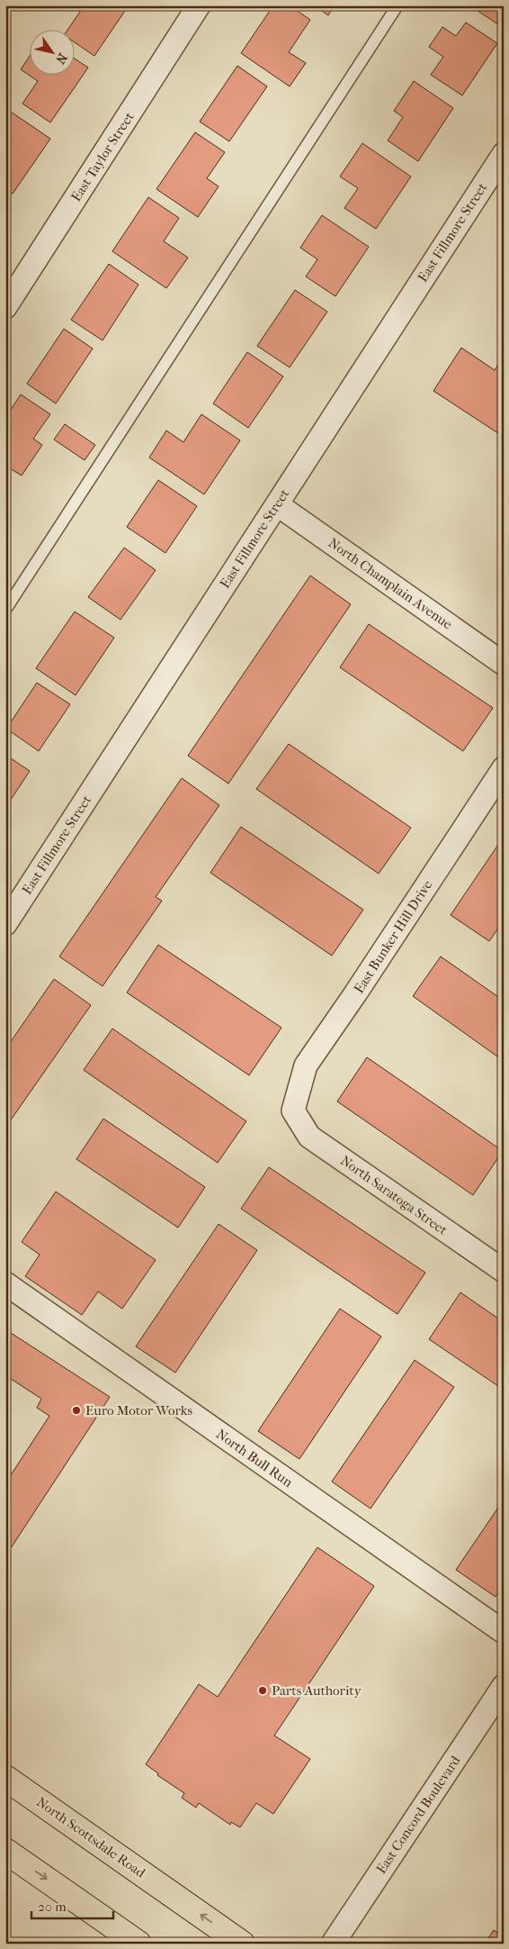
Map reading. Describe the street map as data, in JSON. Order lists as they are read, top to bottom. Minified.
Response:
{"streets":{"main road":["North Scottsdale Road"],"street":["East Taylor Street","East Fillmore Street","North Champlain Avenue","East Bunker Hill Drive","North Saratoga Street","North Bull Run","East Concord Boulevard"]},"crossings":[["East Fillmore Street","North Champlain Avenue"],["East Bunker Hill Drive","North Saratoga Street"]],"places":["Euro Motor Works","Parts Authority"],"scale_bar":"20 m","north":"bottom right"}
